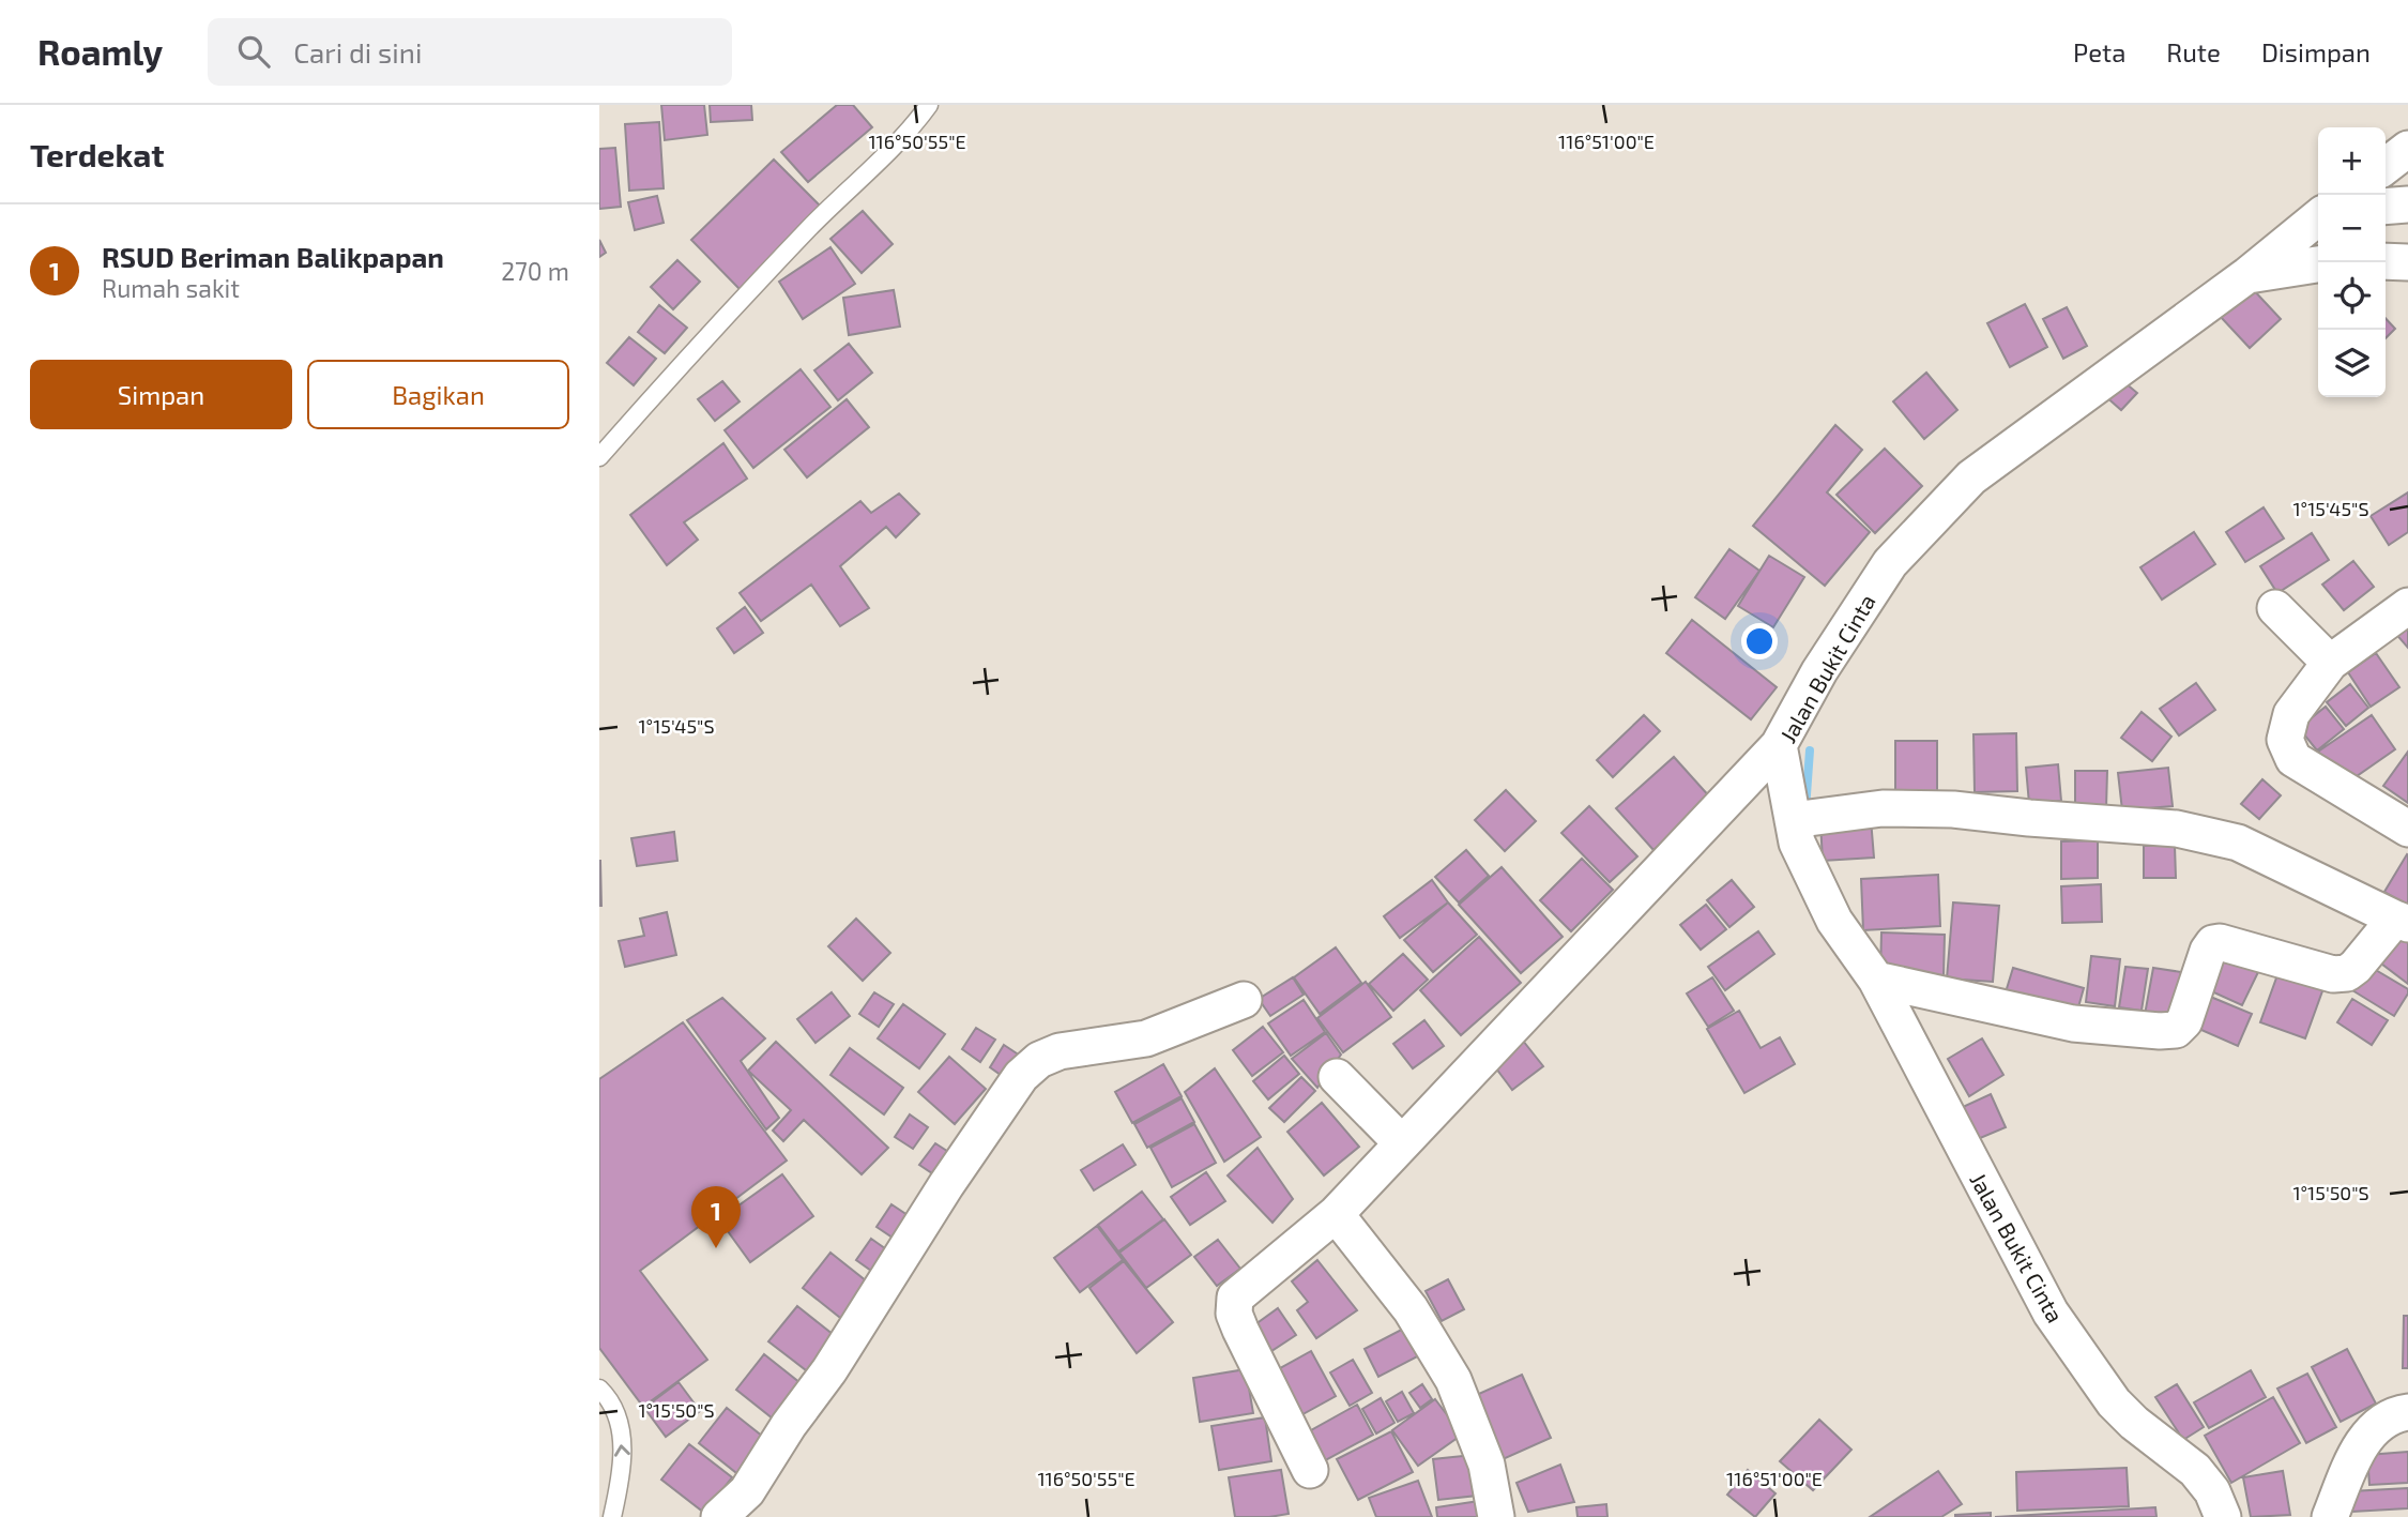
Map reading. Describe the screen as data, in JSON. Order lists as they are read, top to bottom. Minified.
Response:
{"streets":{"street":["Jalan Bukit Cinta"]},"page":{"header":"Roamly","search":"Cari di sini","nav":["Peta","Rute","Disimpan"],"heading":"Terdekat","map_buttons":["+","−"],"list":[{"mark":"1","name":"RSUD Beriman Balikpapan","note":"Rumah sakit","value":"270 m"}],"buttons":["Simpan","Bagikan"],"pins":"1"},"coordinates":["116°50'55\"E","116°51'00\"E","1°15'45\"S","1°15'50\"S"]}
